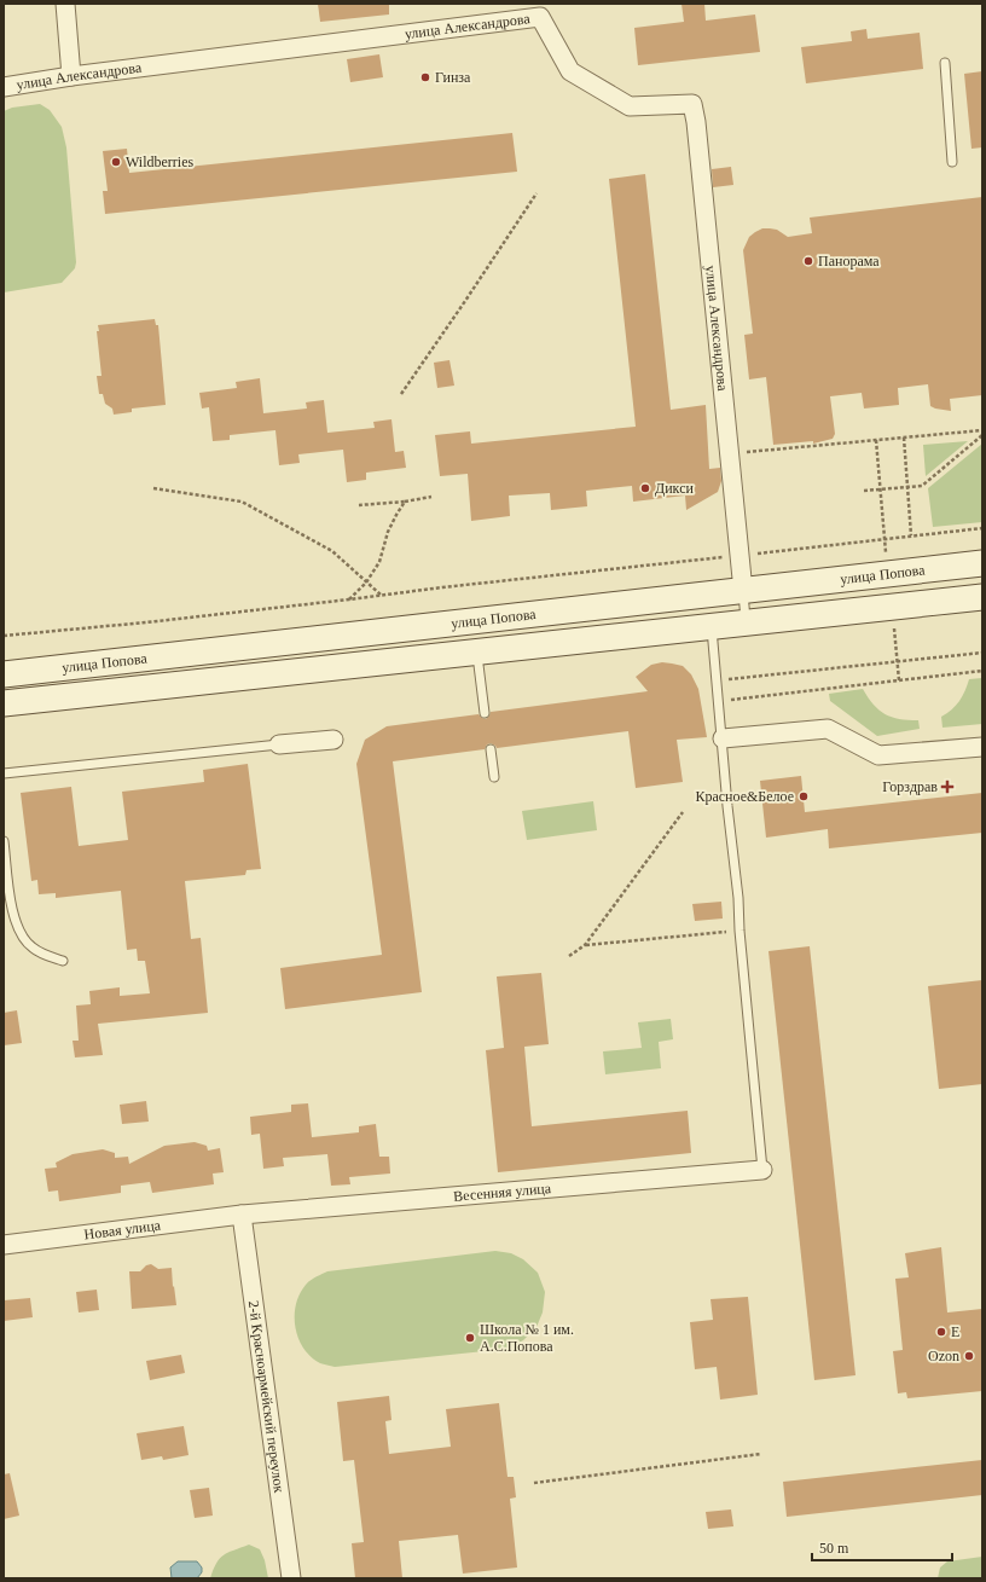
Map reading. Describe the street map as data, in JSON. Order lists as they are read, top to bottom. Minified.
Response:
{"streets":{"main road":["улица Попова"],"street":["улица Александрова","Весенняя улица","Новая улица","2-й Красноармейский переулок"]},"crossings":[["улица Александрова","улица Попова"],["Весенняя улица","Новая улица"],["Весенняя улица","2-й Красноармейский переулок"],["Новая улица","2-й Красноармейский переулок"]],"places":{"other":["Гинза","Wildberries","Панорама","Дикси","Красное&Белое","Е","Школа № 1 им. А.С.Попова","Ozon"],"health":["Горздрав"]},"scale_bar":"50 m"}
